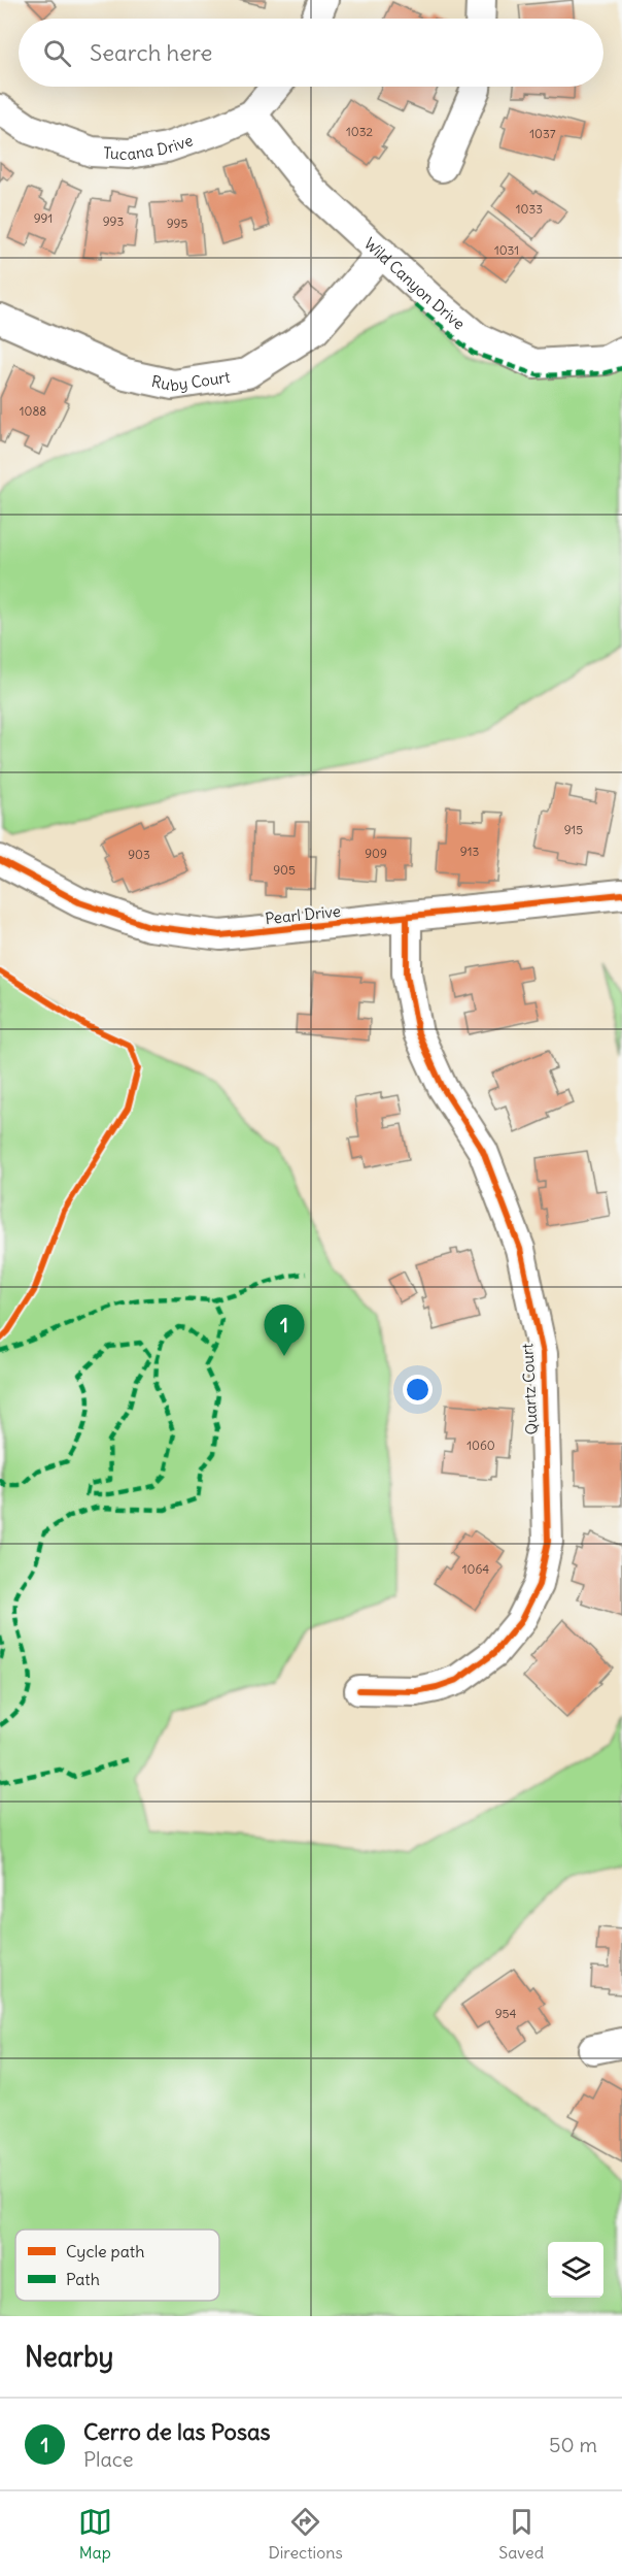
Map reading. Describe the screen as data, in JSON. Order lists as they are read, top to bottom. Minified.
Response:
{"streets":{"street":["Tucana Drive","Wild Canyon Drive","Ruby Court","Pearl Drive","Quartz Court"]},"crossings":[["Tucana Drive","Wild Canyon Drive"],["Wild Canyon Drive","Ruby Court"],["Pearl Drive","Quartz Court"]],"house_numbers":["1032","1037","1033","991","993","995","1031","1088","915","913","909","903","905","1060","1064","954"],"legend":["Cycle path","Path"],"page":{"search":"Search here","pins":"1","heading":"Nearby","list":[{"mark":"1","name":"Cerro de las Posas","note":"Place","value":"50 m"}],"nav":["Map","Directions","Saved"]}}
